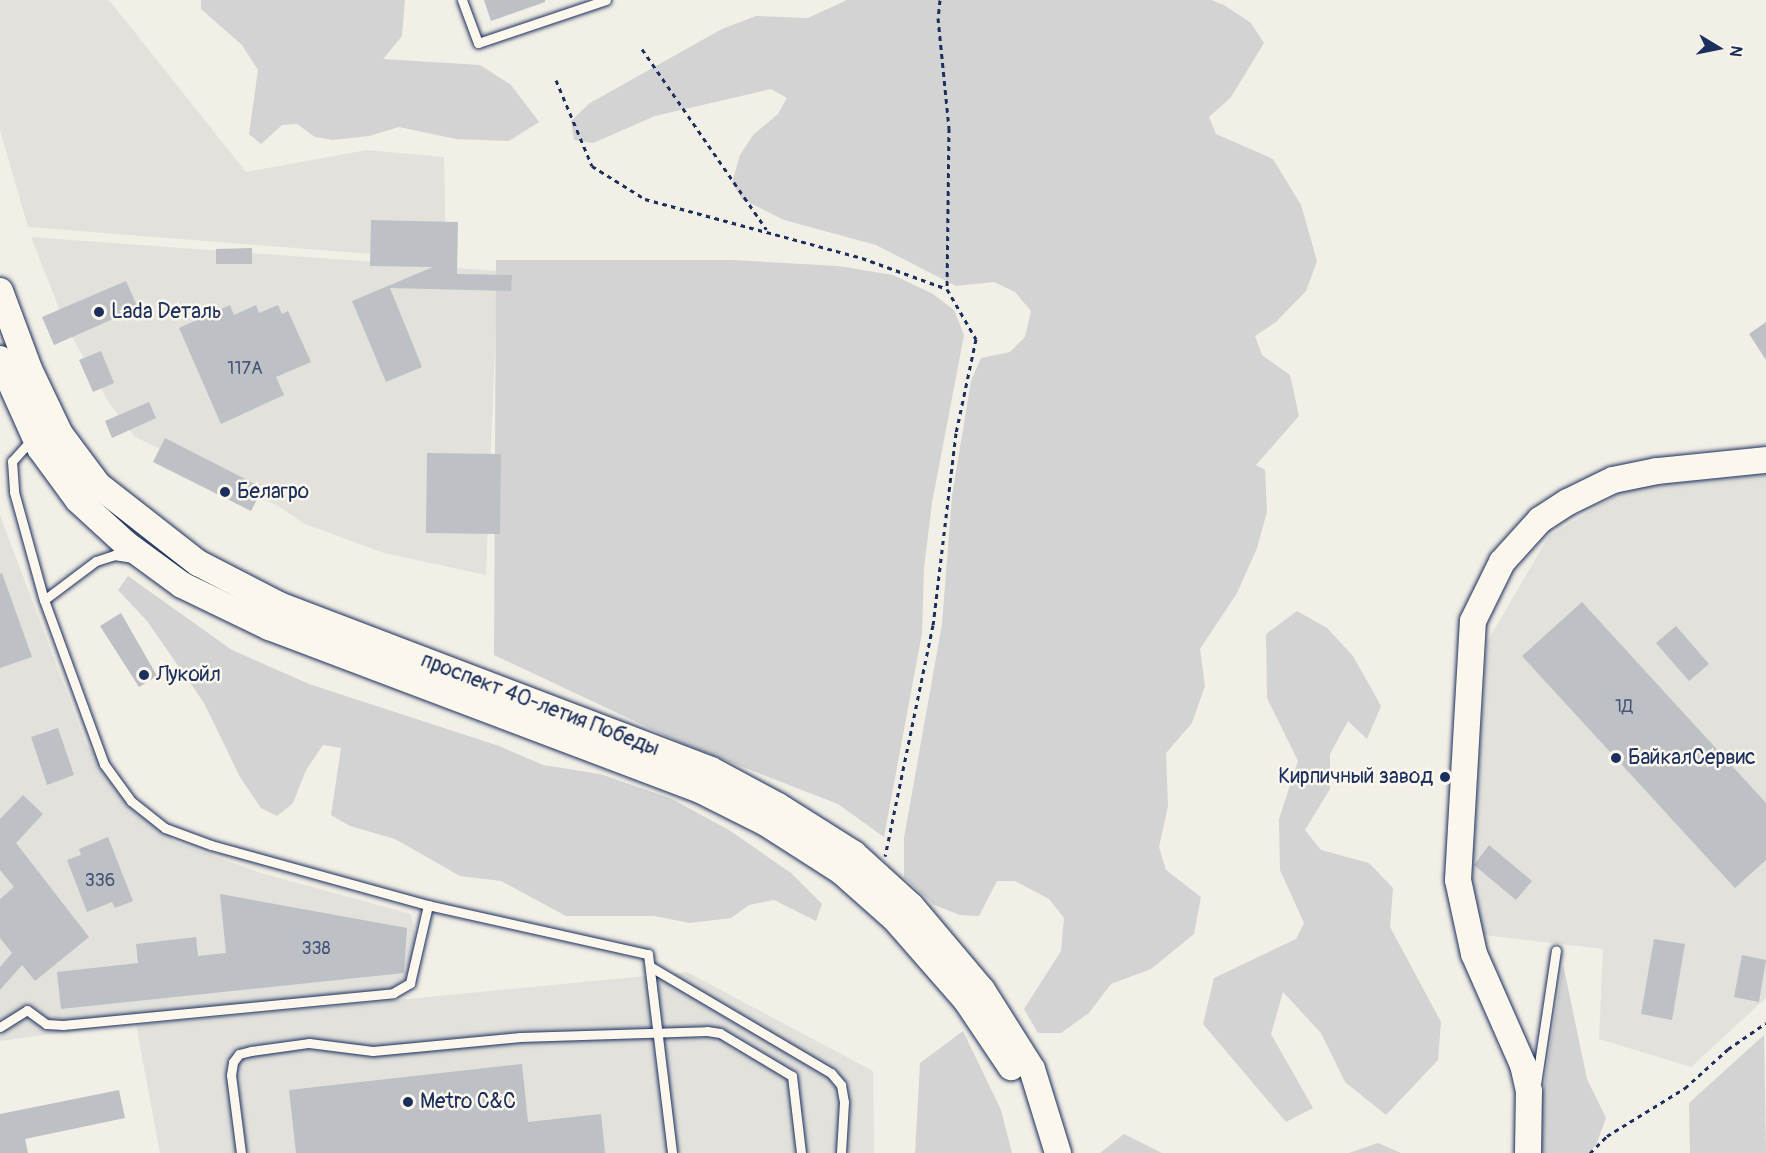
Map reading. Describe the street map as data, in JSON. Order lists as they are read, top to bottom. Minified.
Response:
{"streets":{"main road":["проспект 40-летия Победы"]},"places":["Lada Dеталь","Белагро","Лукойл","БайкалСервис","Кирпичный завод","Metro C&C"],"house_numbers":["117А","1Д","336","338"],"north":"right"}
